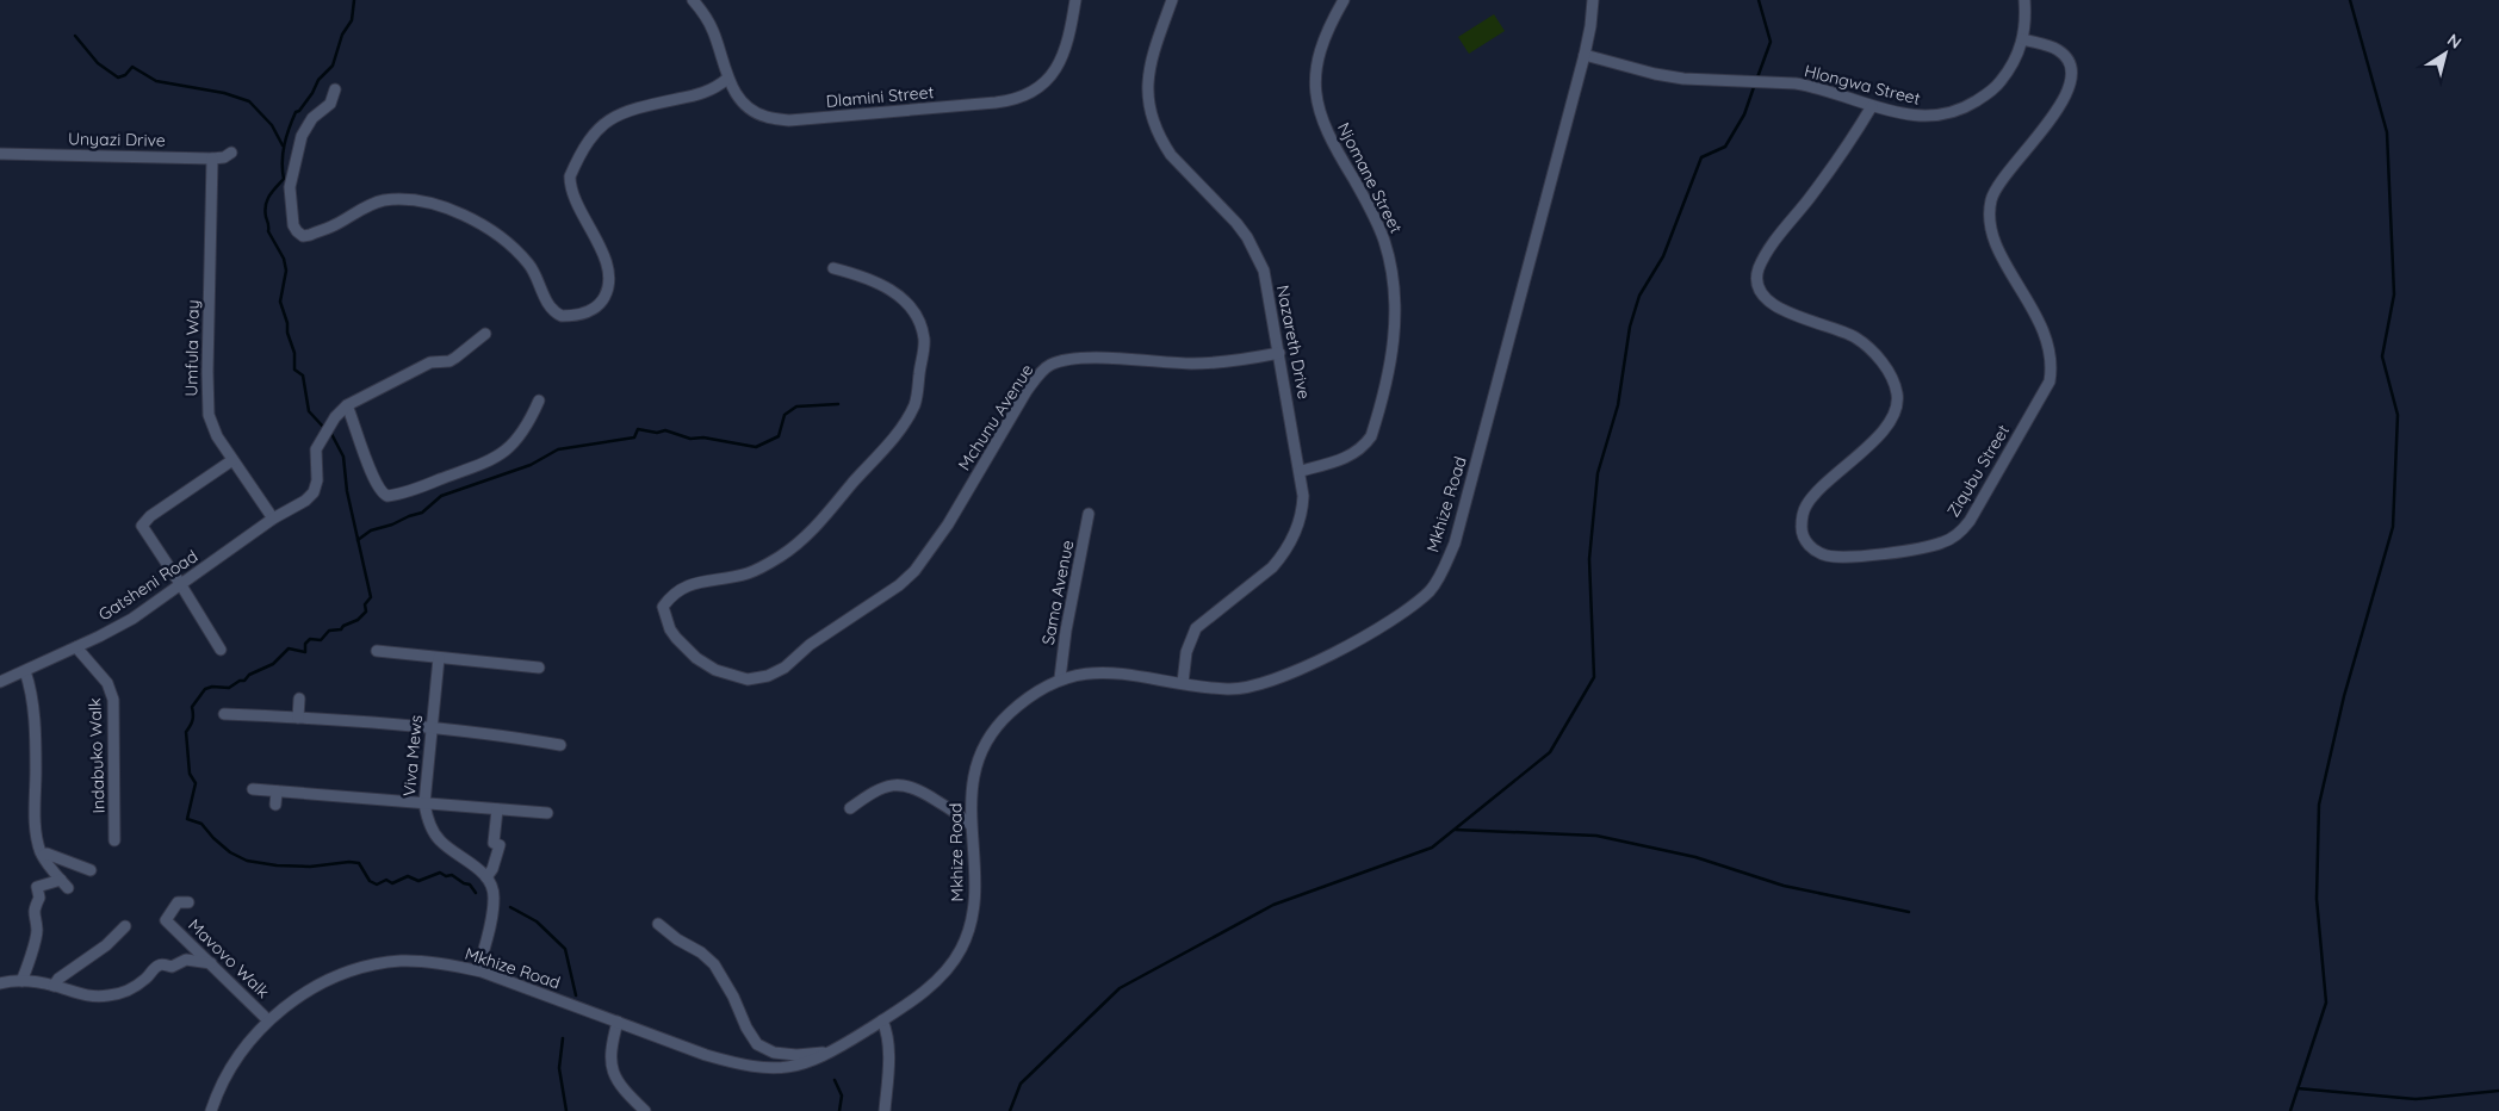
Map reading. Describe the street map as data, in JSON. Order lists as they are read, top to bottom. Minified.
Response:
{"streets":{"street":["Hlongwa Street","Dlamini Street","Unyazi Drive","Njomane Street","Nazareth Drive","Umfula Way","Mchunu Avenue","Ziqubu Street","Mkhize Road","Gatsheni Road","Sama Avenue","Indabuko Walk","Viva Mews","Mavovo Walk"]},"crossings":[["Hlongwa Street","Ziqubu Street"],["Hlongwa Street","Mkhize Road"],["Unyazi Drive","Umfula Way"],["Njomane Street","Nazareth Drive"],["Nazareth Drive","Mchunu Avenue"],["Nazareth Drive","Mkhize Road"],["Umfula Way","Gatsheni Road"],["Mkhize Road","Sama Avenue"],["Mkhize Road","Mavovo Walk"],["Gatsheni Road","Indabuko Walk"]],"north":"top right"}
